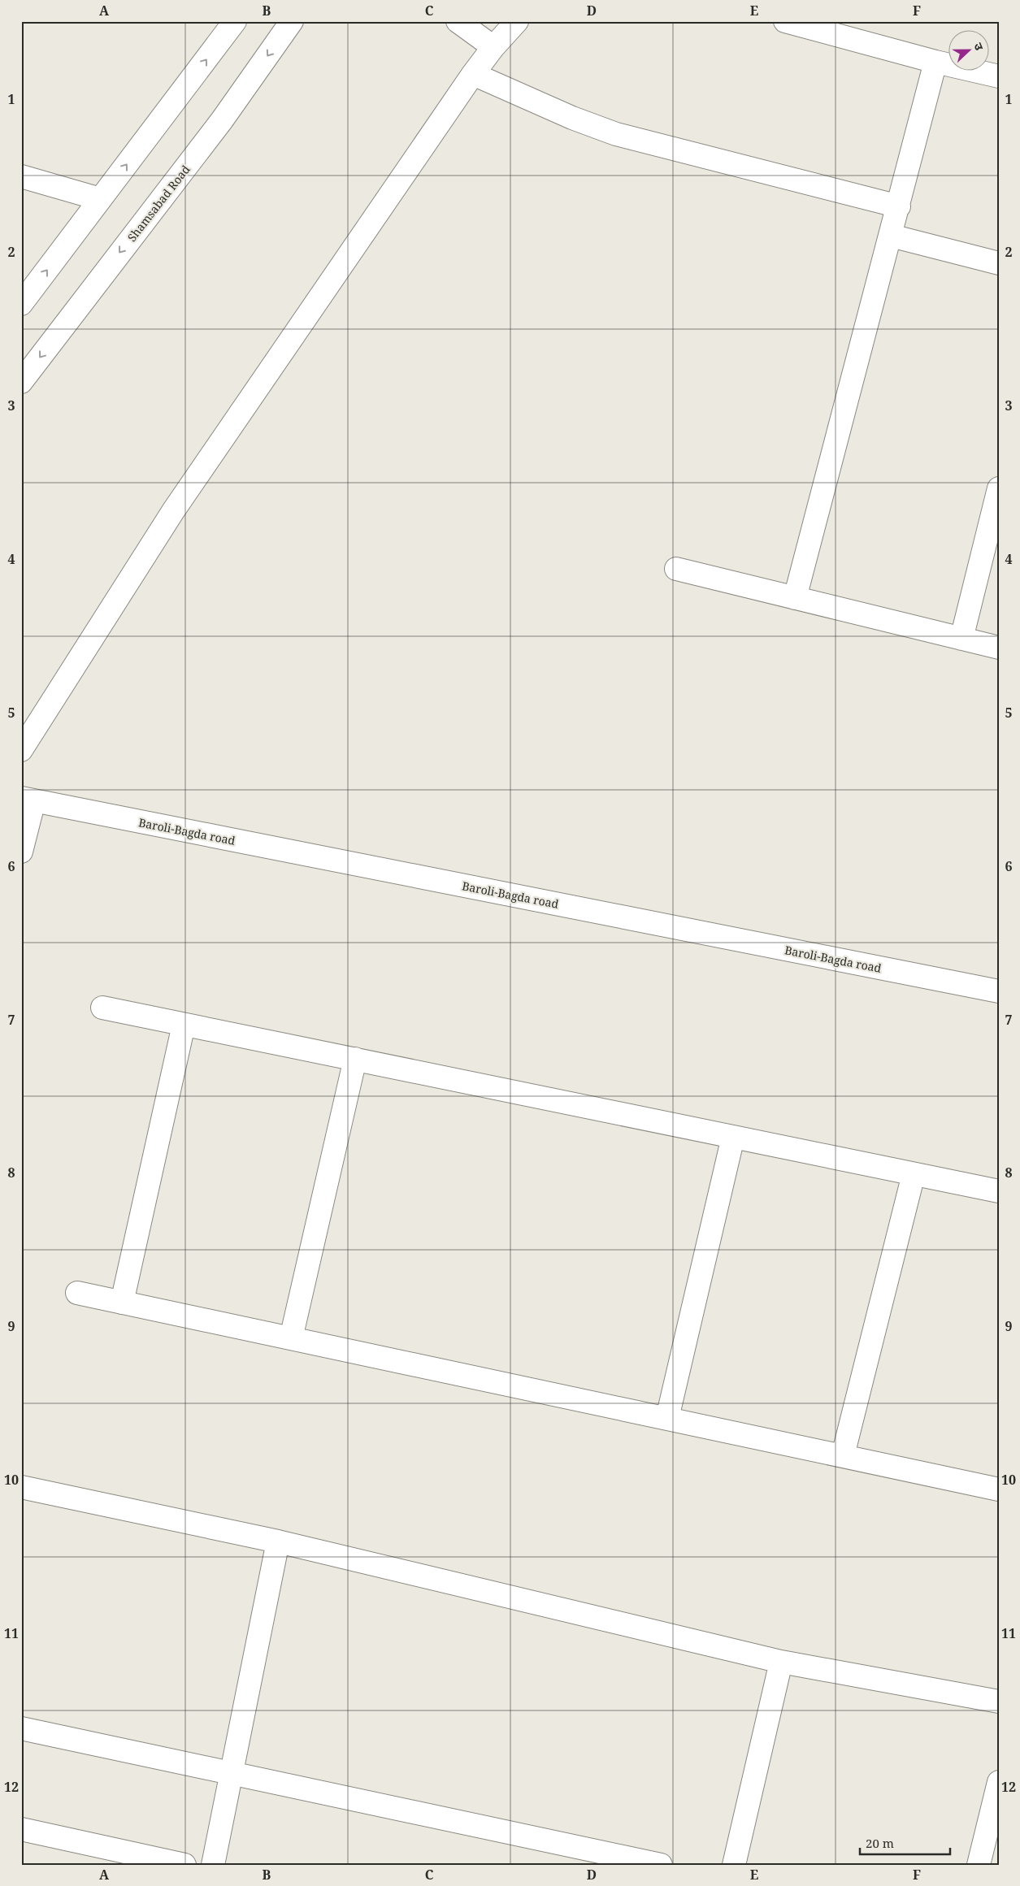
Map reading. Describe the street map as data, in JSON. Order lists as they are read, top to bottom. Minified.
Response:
{"streets":{"street":["Shamsabad Road","Baroli-Bagda road"]},"scale_bar":"20 m","north":"right","grid":{"columns":["A","B","C","D","E","F"],"rows":["1","2","3","4","5","6","7","8","9","10","11","12"]}}
